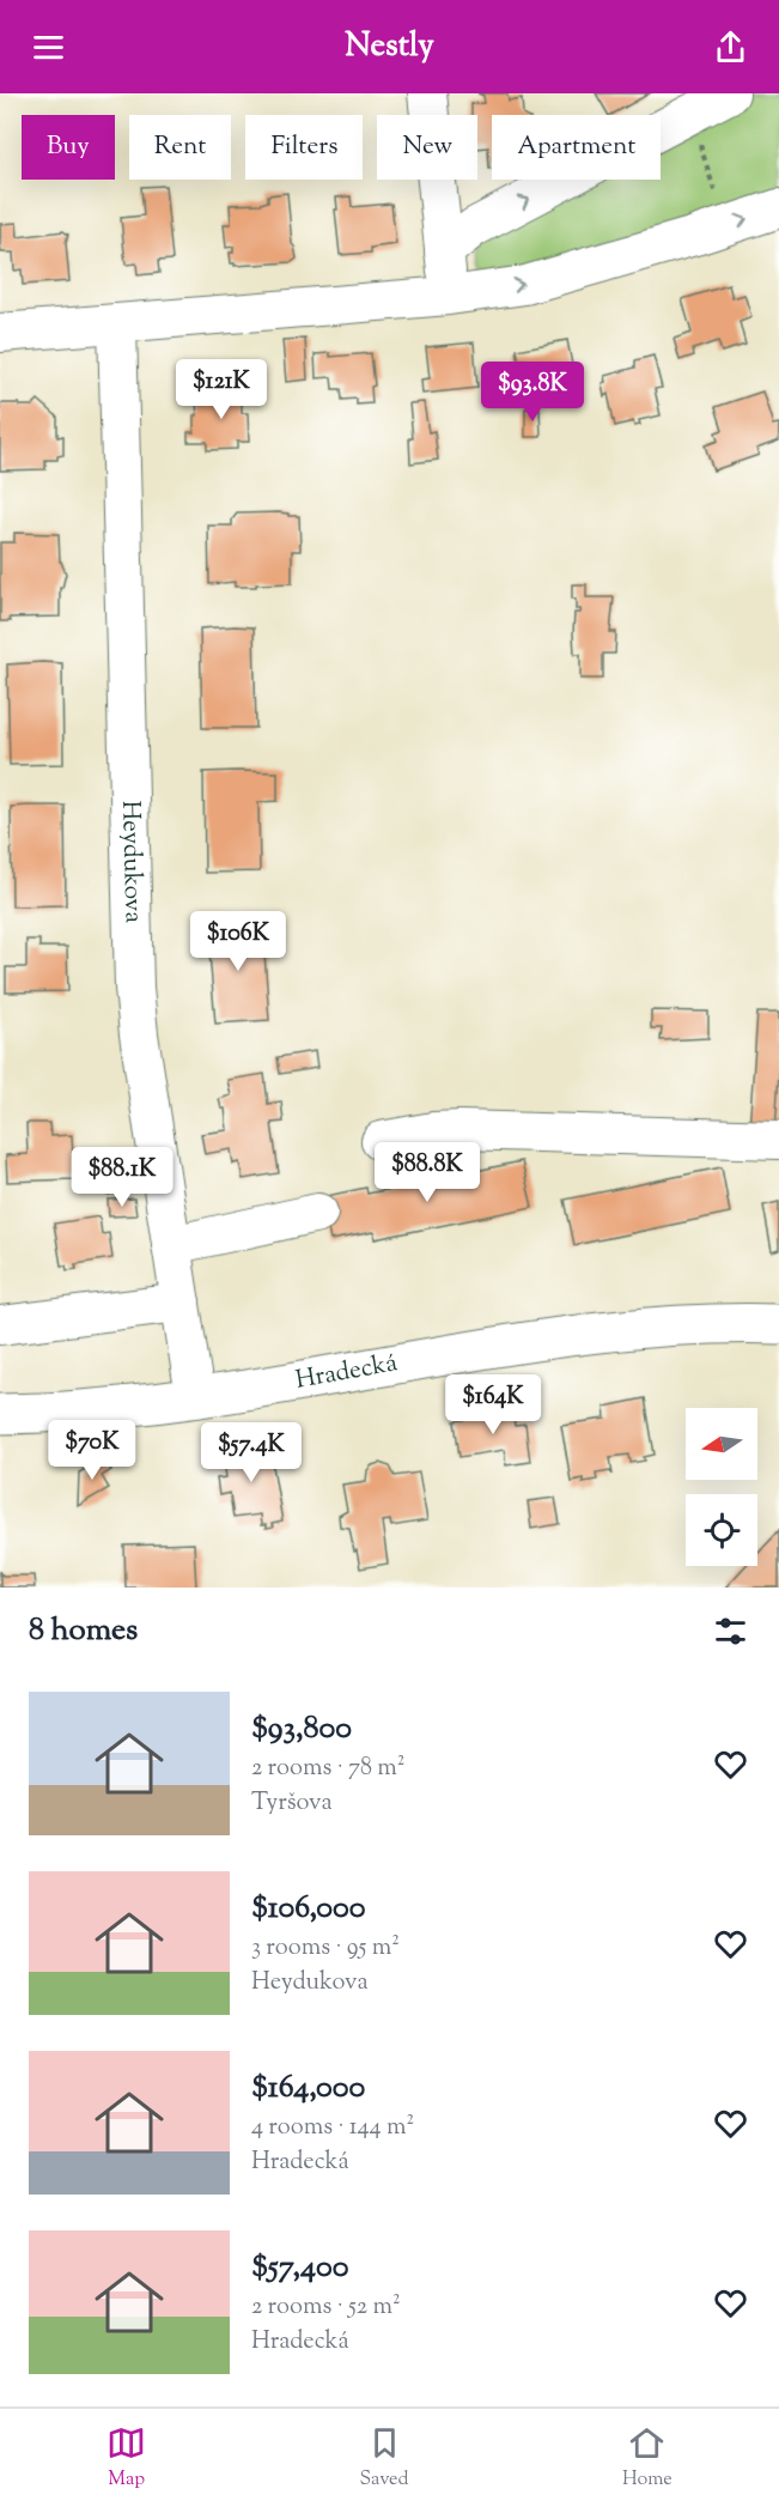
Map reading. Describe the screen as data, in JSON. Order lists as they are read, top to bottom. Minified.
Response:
{"streets":{"main road":["Hradecká"],"street":["Heydukova"]},"crossings":[["Heydukova","Hradecká"]],"north":"left","page":{"header":"Nestly","chip":["Buy","Rent","Filters","New","Apartment"],"price":["$121K","$93.8K","$106K","$88.8K","$88.1K","$164K","$70K","$57.4K"],"heading":"8 homes","list":[{"name":"$93,800","note":"2 rooms · 78 m² · Tyršova"},{"name":"$106,000","note":"3 rooms · 95 m² · Heydukova"},{"name":"$164,000","note":"4 rooms · 144 m² · Hradecká"},{"name":"$57,400","note":"2 rooms · 52 m² · Hradecká"}],"tabs":["Map","Saved","Home"]}}
